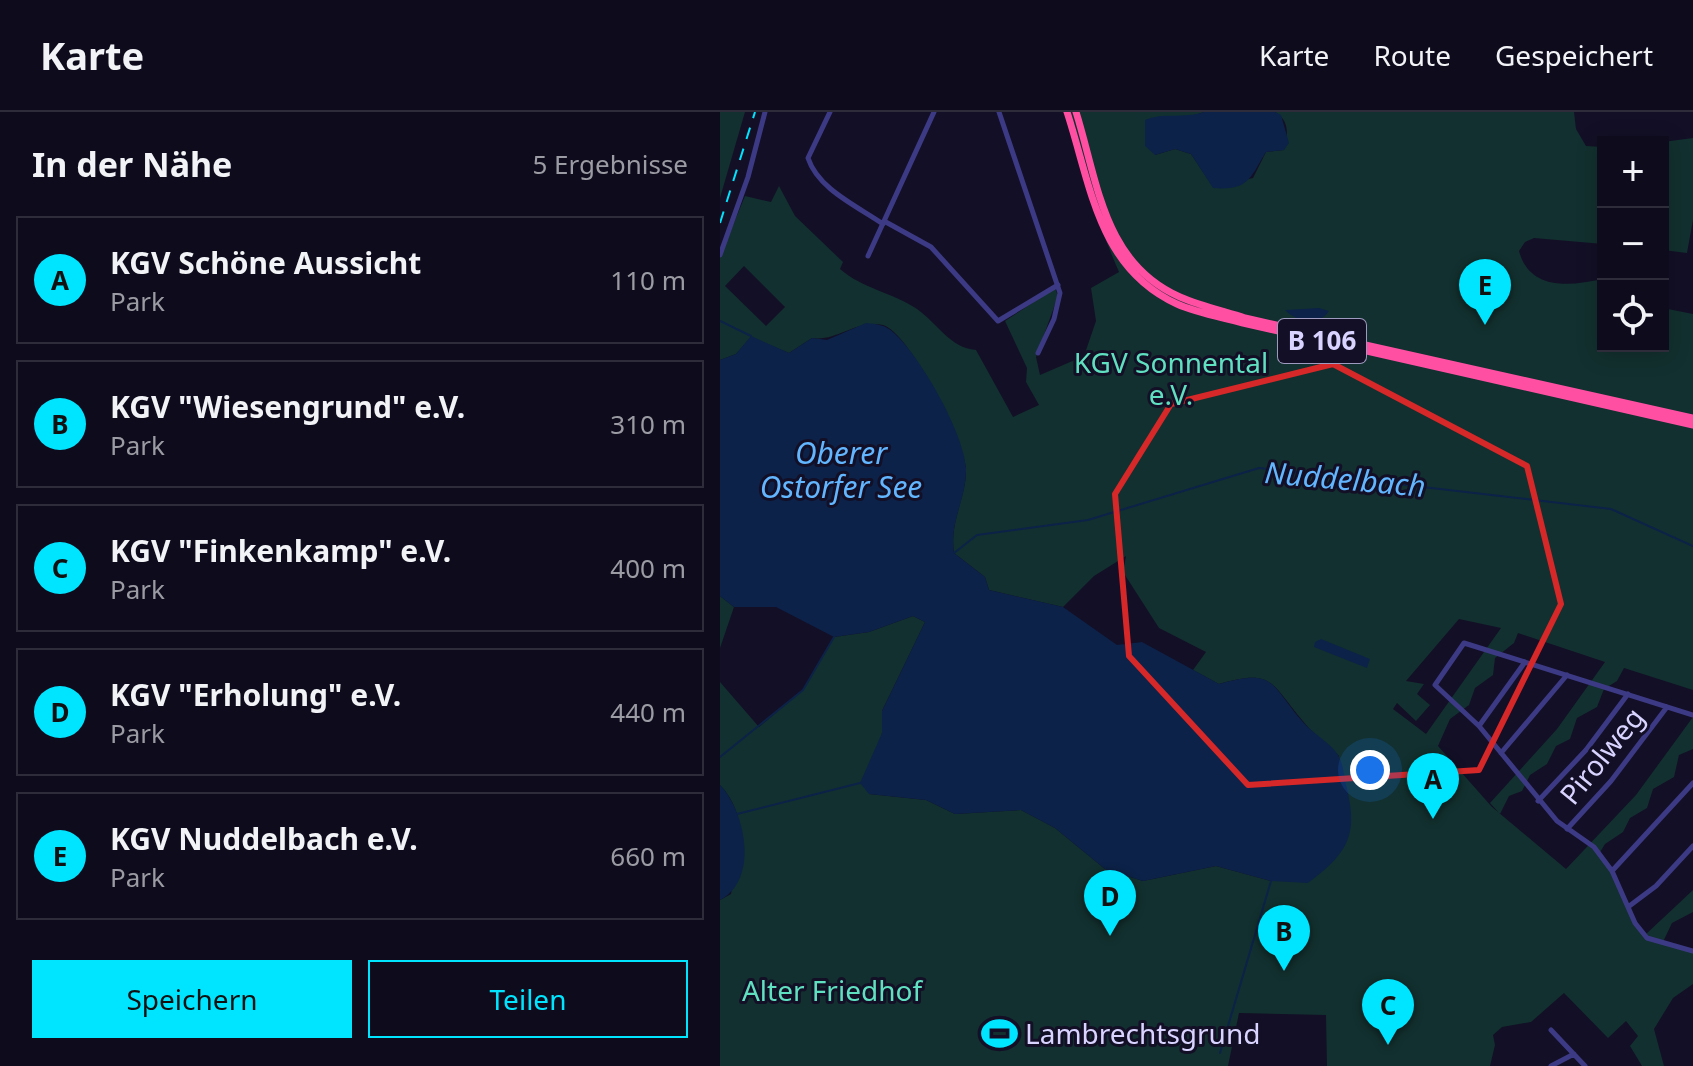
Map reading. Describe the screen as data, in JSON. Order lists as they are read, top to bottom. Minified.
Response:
{"streets":{"highway":["B 106"],"street":["Pirolweg"]},"water":["Oberer Ostorfer See","Nuddelbach"],"parks":["KGV Sonnental e.V.","Alter Friedhof"],"places":{"sports":["Lambrechtsgrund"]},"page":{"header":"Karte","nav":["Karte","Route","Gespeichert"],"heading":["In der Nähe","5 Ergebnisse"],"map_buttons":["+","−"],"list":[{"mark":"A","name":"KGV Schöne Aussicht","note":"Park","value":"110 m"},{"mark":"B","name":"KGV \"Wiesengrund\" e.V.","note":"Park","value":"310 m"},{"mark":"C","name":"KGV \"Finkenkamp\" e.V.","note":"Park","value":"400 m"},{"mark":"D","name":"KGV \"Erholung\" e.V.","note":"Park","value":"440 m"},{"mark":"E","name":"KGV Nuddelbach e.V.","note":"Park","value":"660 m"}],"pins":["E","A","D","B","C"],"buttons":["Speichern","Teilen"]}}
